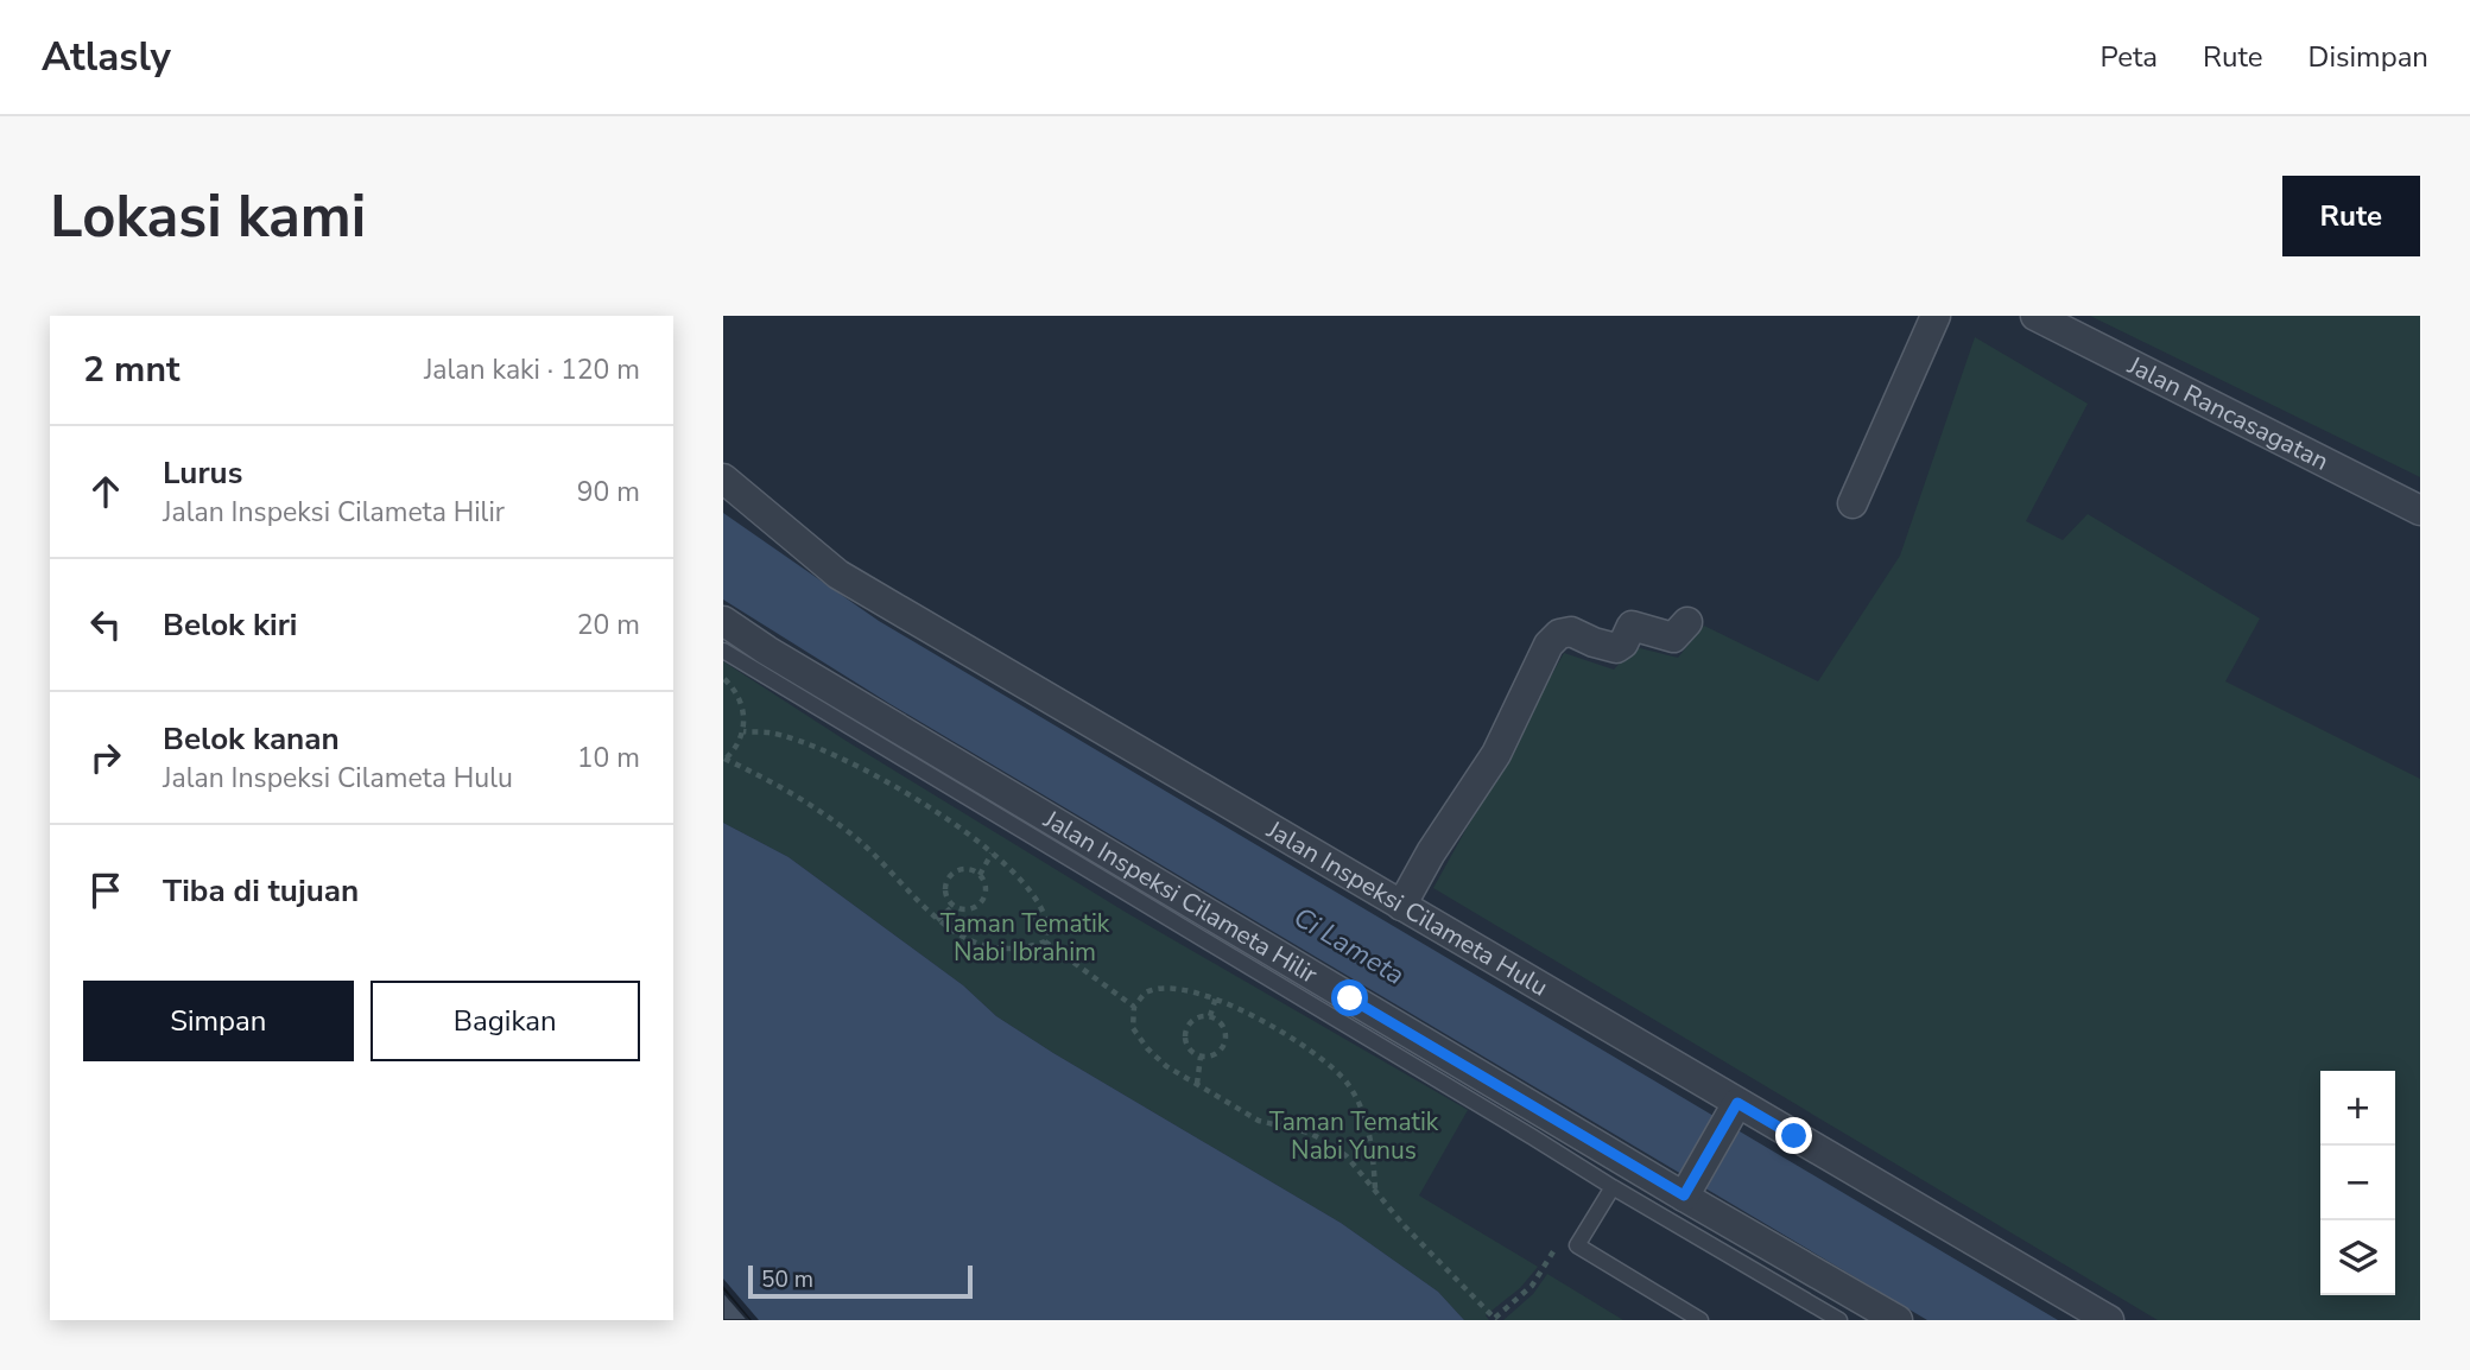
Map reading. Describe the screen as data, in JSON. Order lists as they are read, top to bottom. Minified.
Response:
{"streets":{"street":["Jalan Rancasagatan","Jalan Inspeksi Cilameta Hilir","Jalan Inspeksi Cilameta Hulu"]},"water":["Ci Lameta"],"parks":["Taman Tematik Nabi Ibrahim","Taman Tematik Nabi Yunus"],"scale_bar":"50 m","page":{"header":"Atlasly","nav":["Peta","Rute","Disimpan"],"buttons":["Rute",["Simpan","Bagikan"]],"title":"Lokasi kami","heading":["2 mnt","Jalan kaki · 120 m"],"list":[["Lurus","Jalan Inspeksi Cilameta Hilir","90 m"],["Belok kiri","20 m"],["Belok kanan","Jalan Inspeksi Cilameta Hulu","10 m"],"Tiba di tujuan"],"map_buttons":["+","−"],"scale":"50 m"}}
